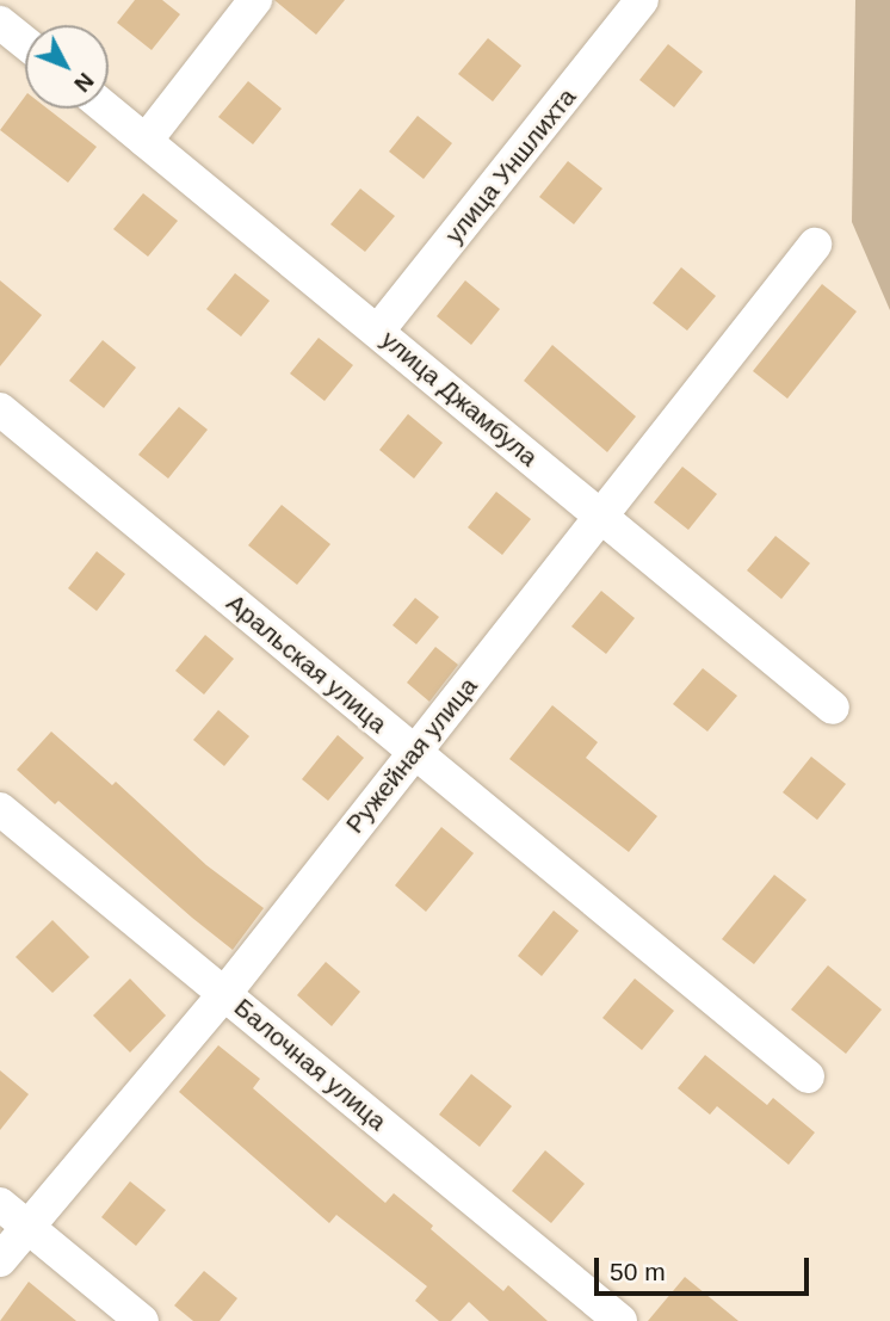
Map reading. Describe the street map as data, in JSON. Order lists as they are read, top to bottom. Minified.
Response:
{"streets":{"street":["улица Уншлихта","улица Джамбула","Аральская улица","Ружейная улица","Балочная улица"]},"crossings":[["улица Уншлихта","улица Джамбула"],["улица Джамбула","Ружейная улица"],["Аральская улица","Ружейная улица"],["Ружейная улица","Балочная улица"]],"scale_bar":"50 m","north":"bottom right"}
